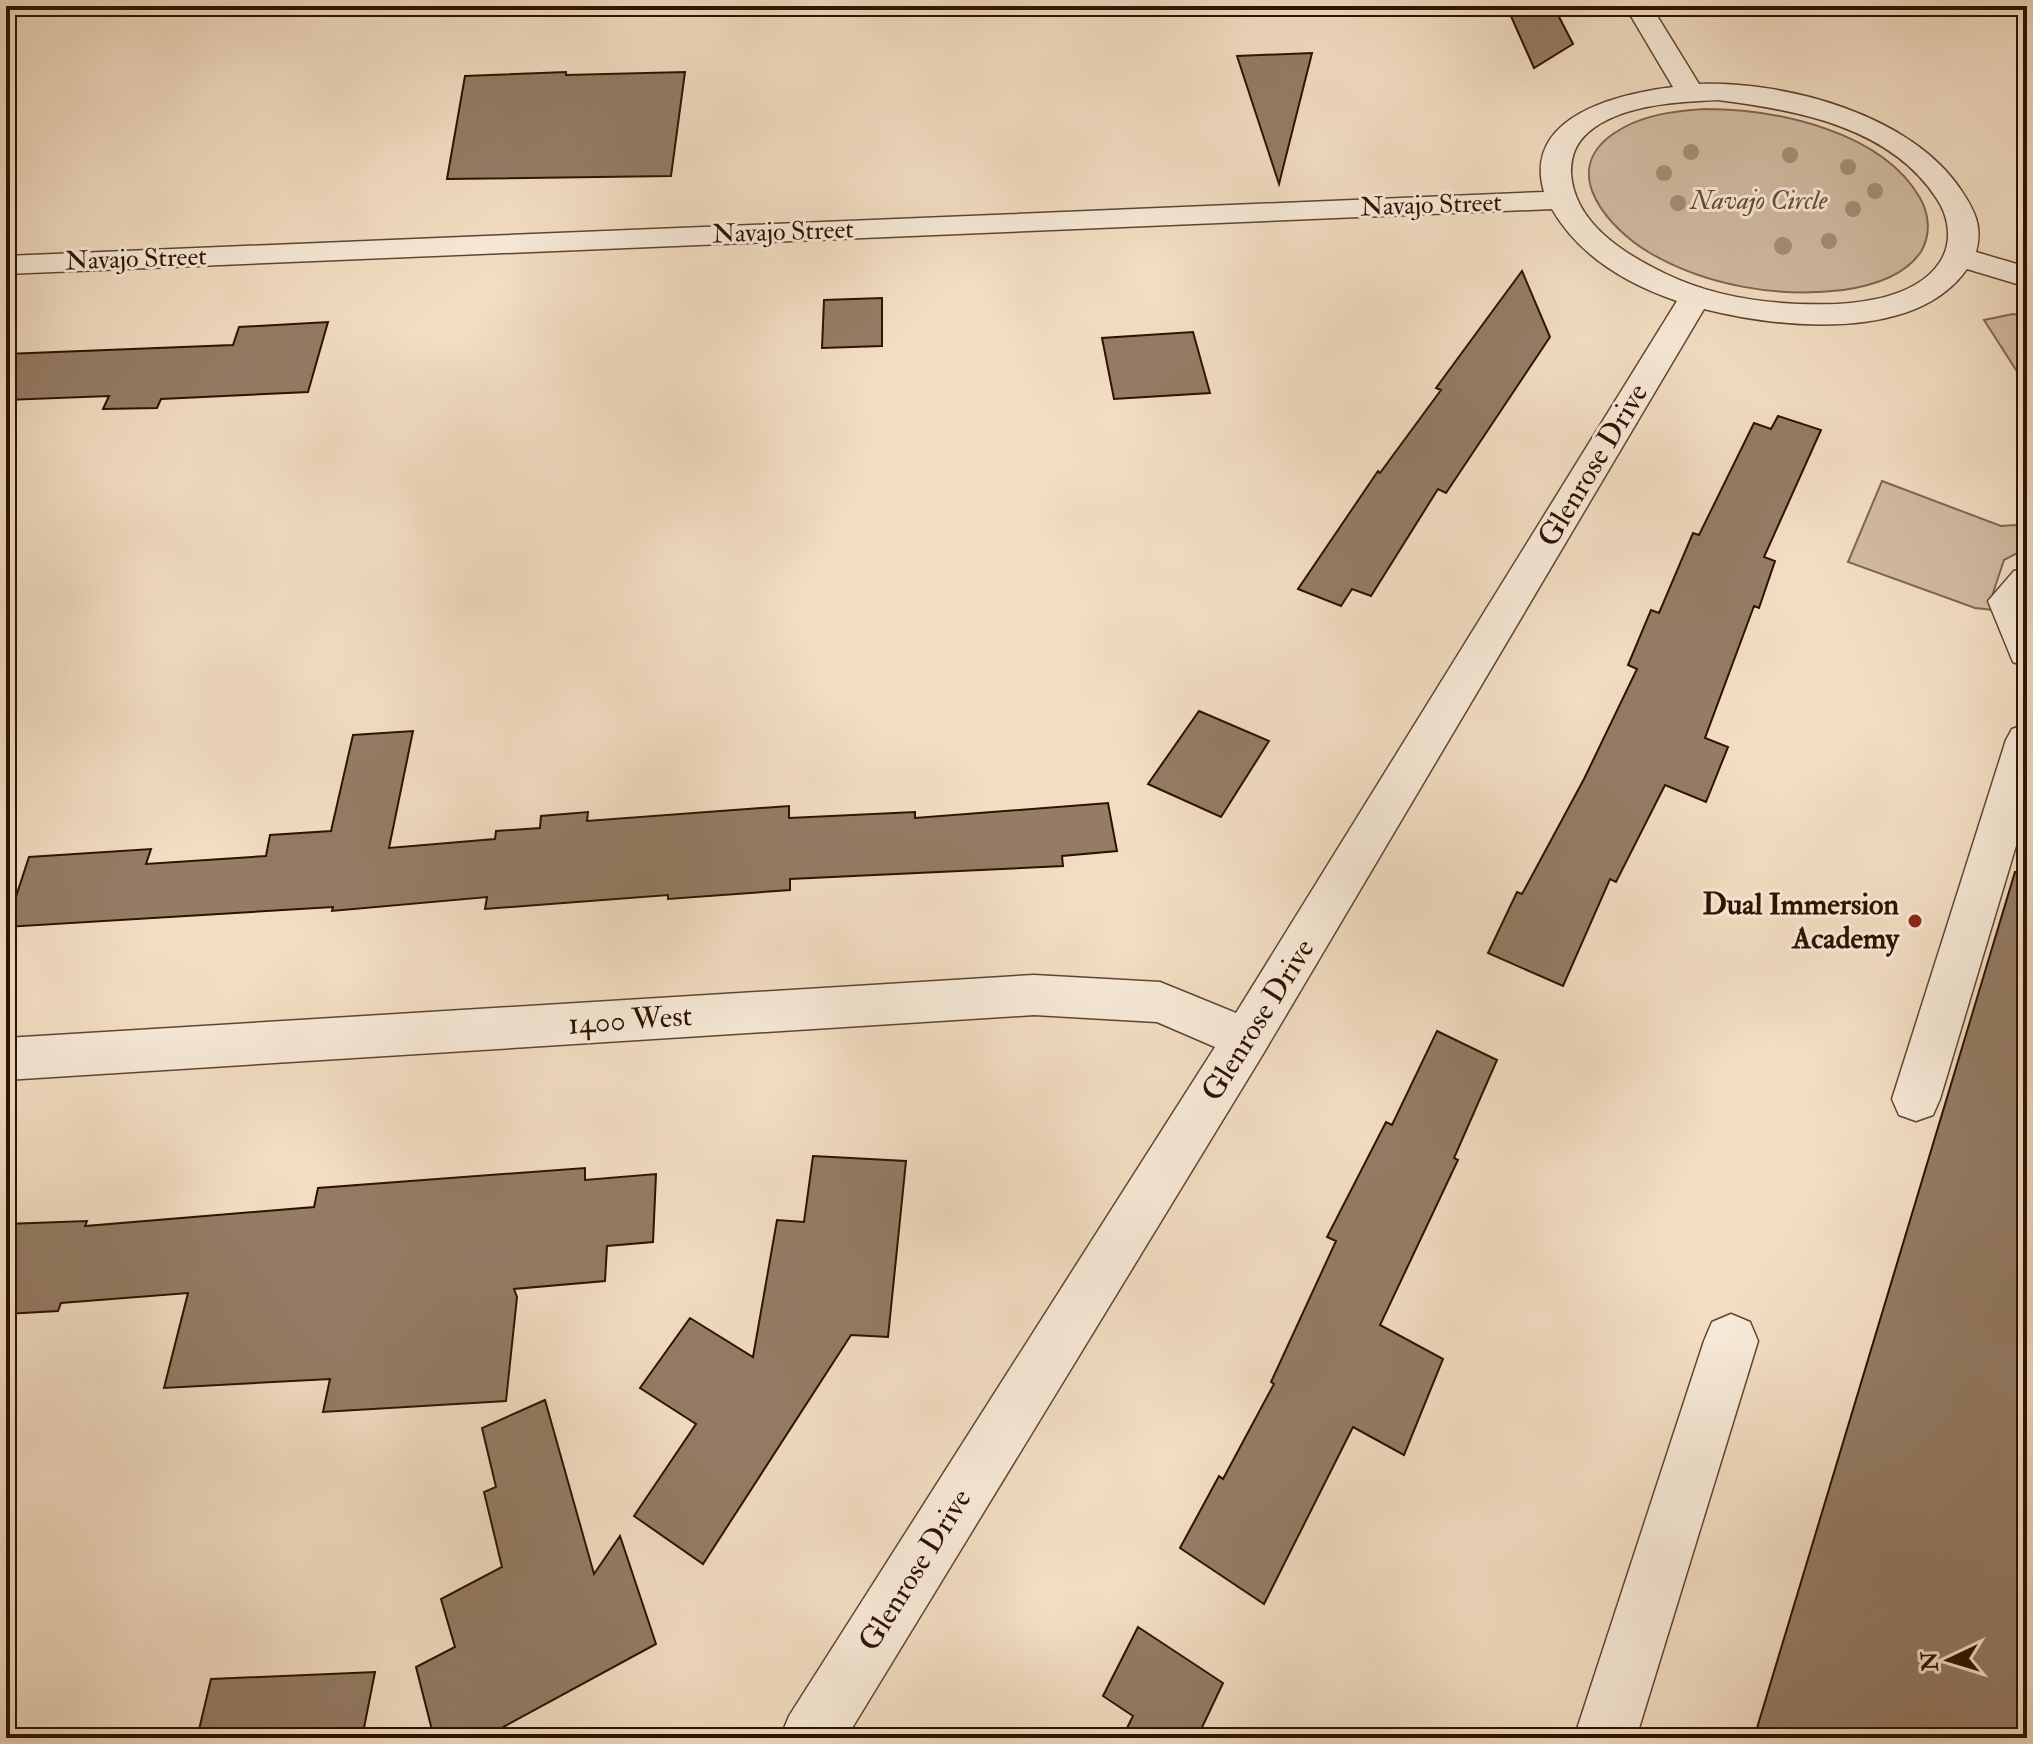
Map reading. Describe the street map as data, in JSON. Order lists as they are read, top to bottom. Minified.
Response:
{"streets":{"street":["Navajo Street","Glenrose Drive","1400 West"]},"crossings":[["Glenrose Drive","1400 West"]],"parks":["Navajo Circle"],"places":["Dual Immersion Academy"],"north":"left"}
